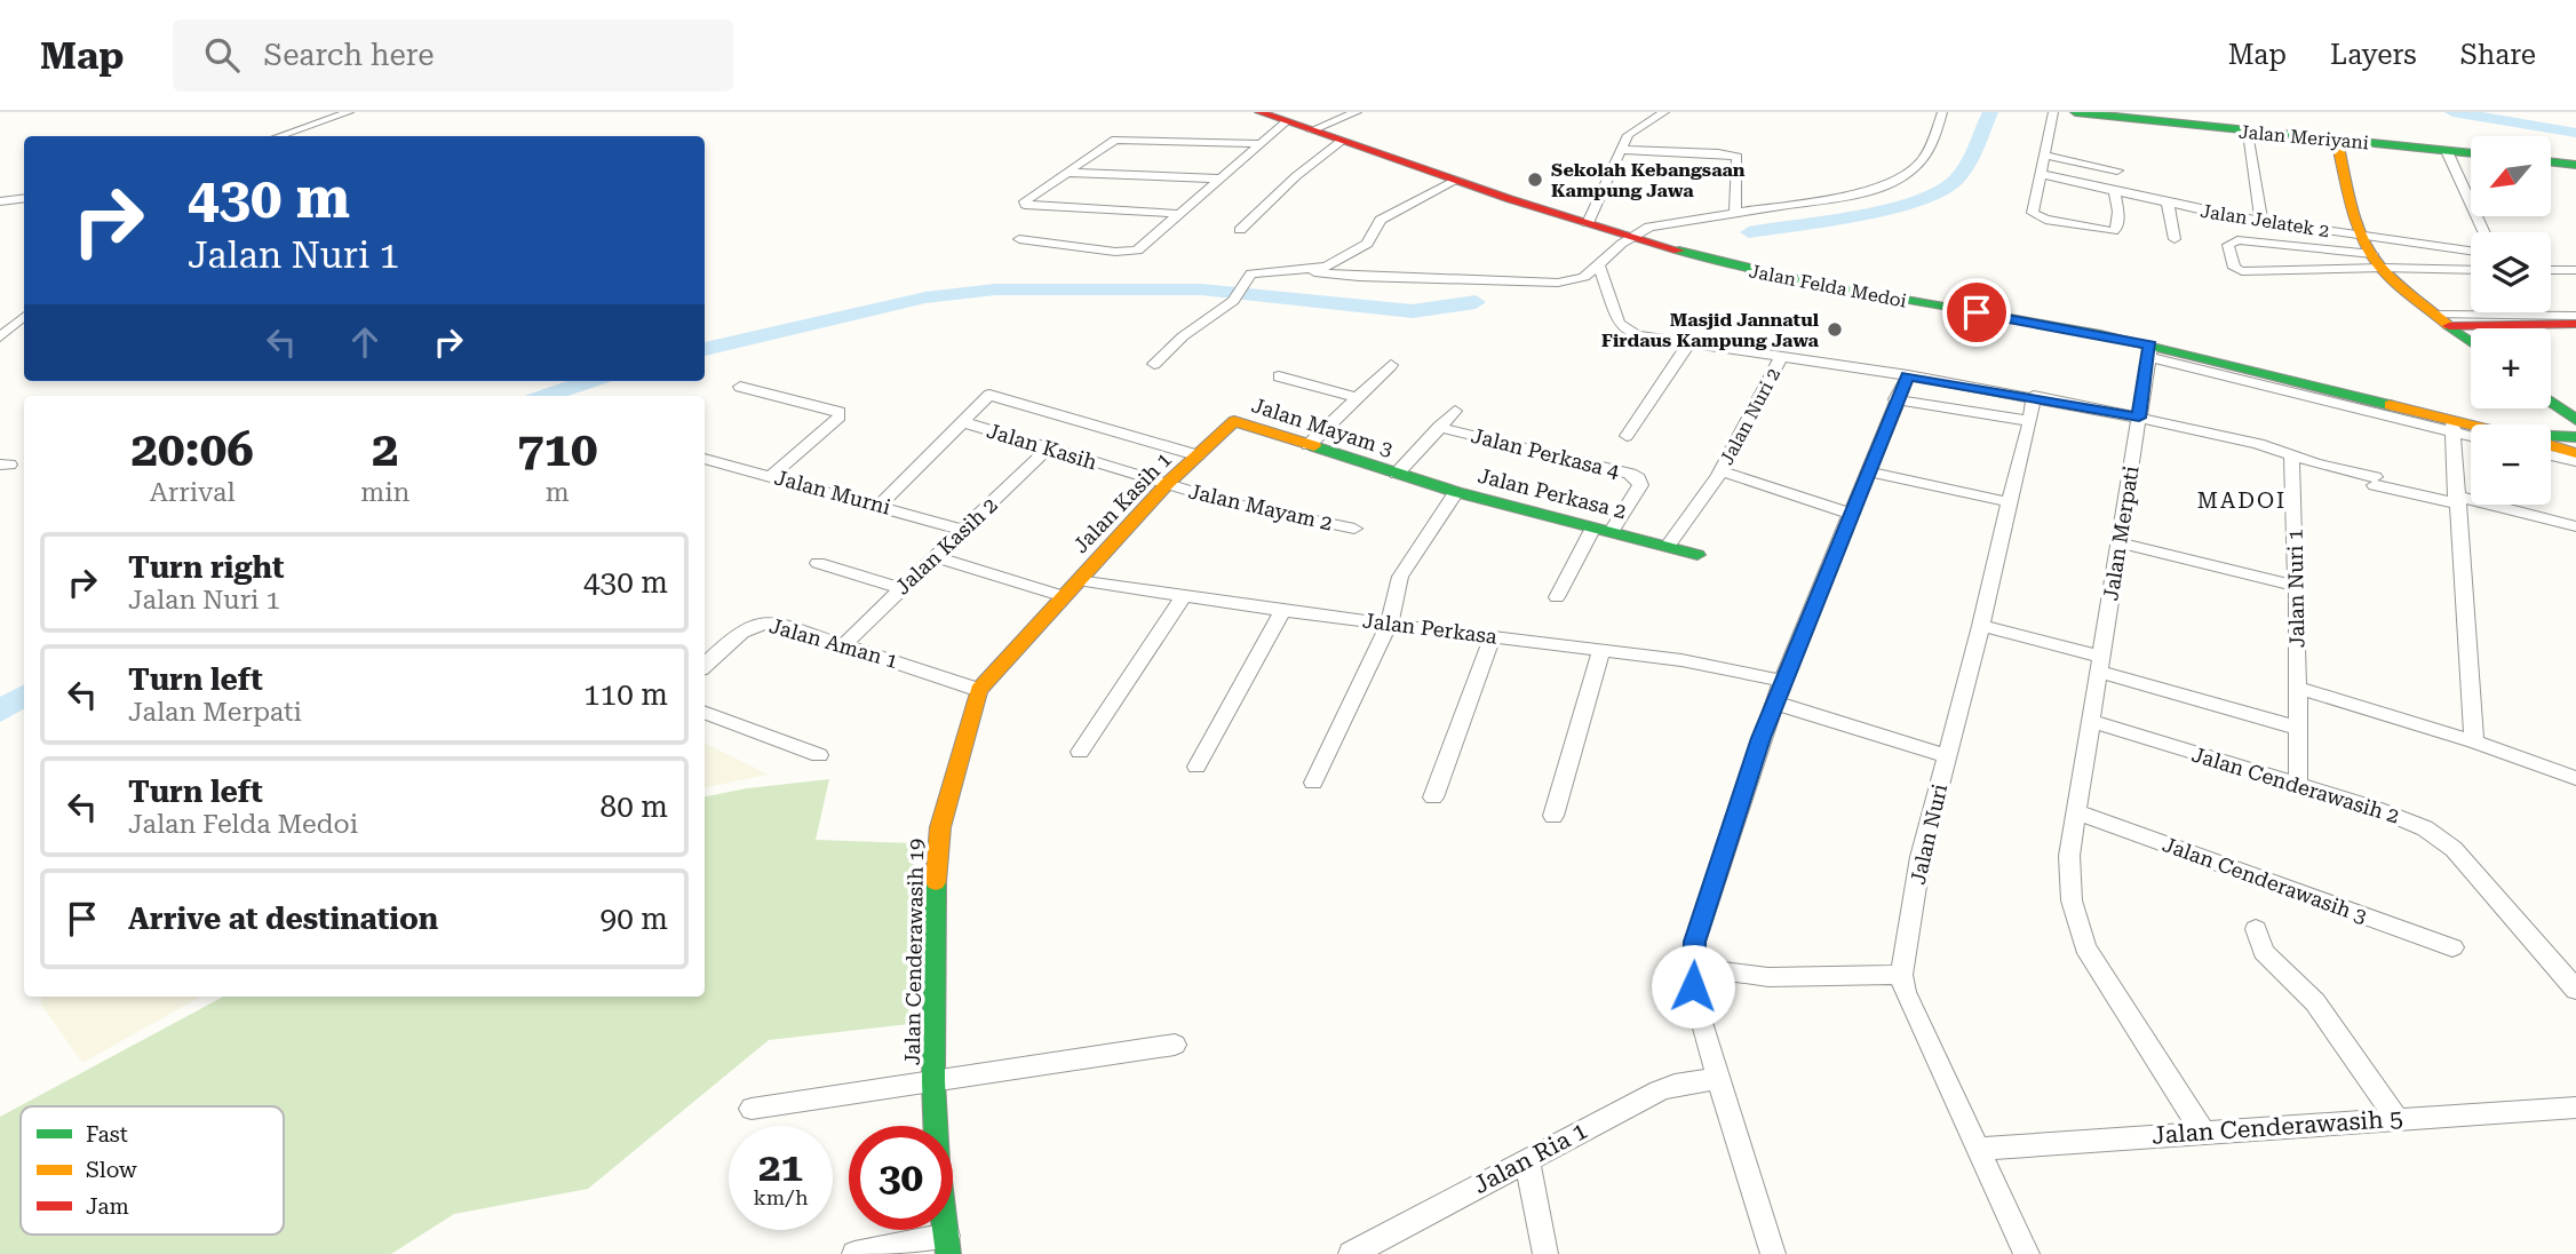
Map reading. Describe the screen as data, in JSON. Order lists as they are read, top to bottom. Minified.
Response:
{"streets":{"street":["Jalan Meriyani","Jalan Jelatek 2","Jalan Felda Medoi","Jalan Nuri 2","Jalan Mayam 3","Jalan Kasih","Jalan Perkasa 4","Jalan Murni","Jalan Perkasa 2","Jalan Kasih 1","Jalan Mayam 2","Jalan Merpati","Jalan Kasih 2","Jalan Nuri 1","Jalan Perkasa","Jalan Aman 1","Jalan Cenderawasih 2","Jalan Nuri","Jalan Cenderawasih 3","Jalan Cenderawasih 19","Jalan Cenderawasih 5","Jalan Ria 1"]},"crossings":[["Jalan Felda Medoi","Jalan Merpati"],["Jalan Nuri 2","Jalan Perkasa 2"],["Jalan Mayam 3","Jalan Perkasa 2"],["Jalan Mayam 3","Jalan Kasih 1"],["Jalan Kasih","Jalan Kasih 1"],["Jalan Kasih","Jalan Mayam 2"],["Jalan Kasih","Jalan Kasih 2"],["Jalan Perkasa 4","Jalan Perkasa 2"],["Jalan Murni","Jalan Kasih 2"],["Jalan Kasih 1","Jalan Mayam 2"],["Jalan Kasih 1","Jalan Perkasa"],["Jalan Kasih 1","Jalan Cenderawasih 19"],["Jalan Merpati","Jalan Cenderawasih 2"],["Jalan Merpati","Jalan Cenderawasih 3"],["Jalan Merpati","Jalan Cenderawasih 5"],["Jalan Kasih 2","Jalan Aman 1"],["Jalan Nuri 1","Jalan Cenderawasih 2"],["Jalan Perkasa","Jalan Cenderawasih 19"],["Jalan Aman 1","Jalan Cenderawasih 19"],["Jalan Nuri","Jalan Cenderawasih 5"]],"districts":["MADOI"],"places":["Sekolah Kebangsaan Kampung Jawa","Masjid Jannatul Firdaus Kampung Jawa"],"legend":["Fast","Slow","Jam"],"north":"bottom left","page":{"header":"Map","search":"Search here","nav":["Map","Layers","Share"],"map_buttons":["+","−"],"turn":["430 m","Jalan Nuri 1"],"eta":["20:06","Arrival","2","min","710","m"],"list":[{"name":"Turn right","note":"Jalan Nuri 1","value":"430 m"},{"name":"Turn left","note":"Jalan Merpati","value":"110 m"},{"name":"Turn left","note":"Jalan Felda Medoi","value":"80 m"},{"name":"Arrive at destination","value":"90 m"}],"speed":"21 km/h","limit":"30"}}
